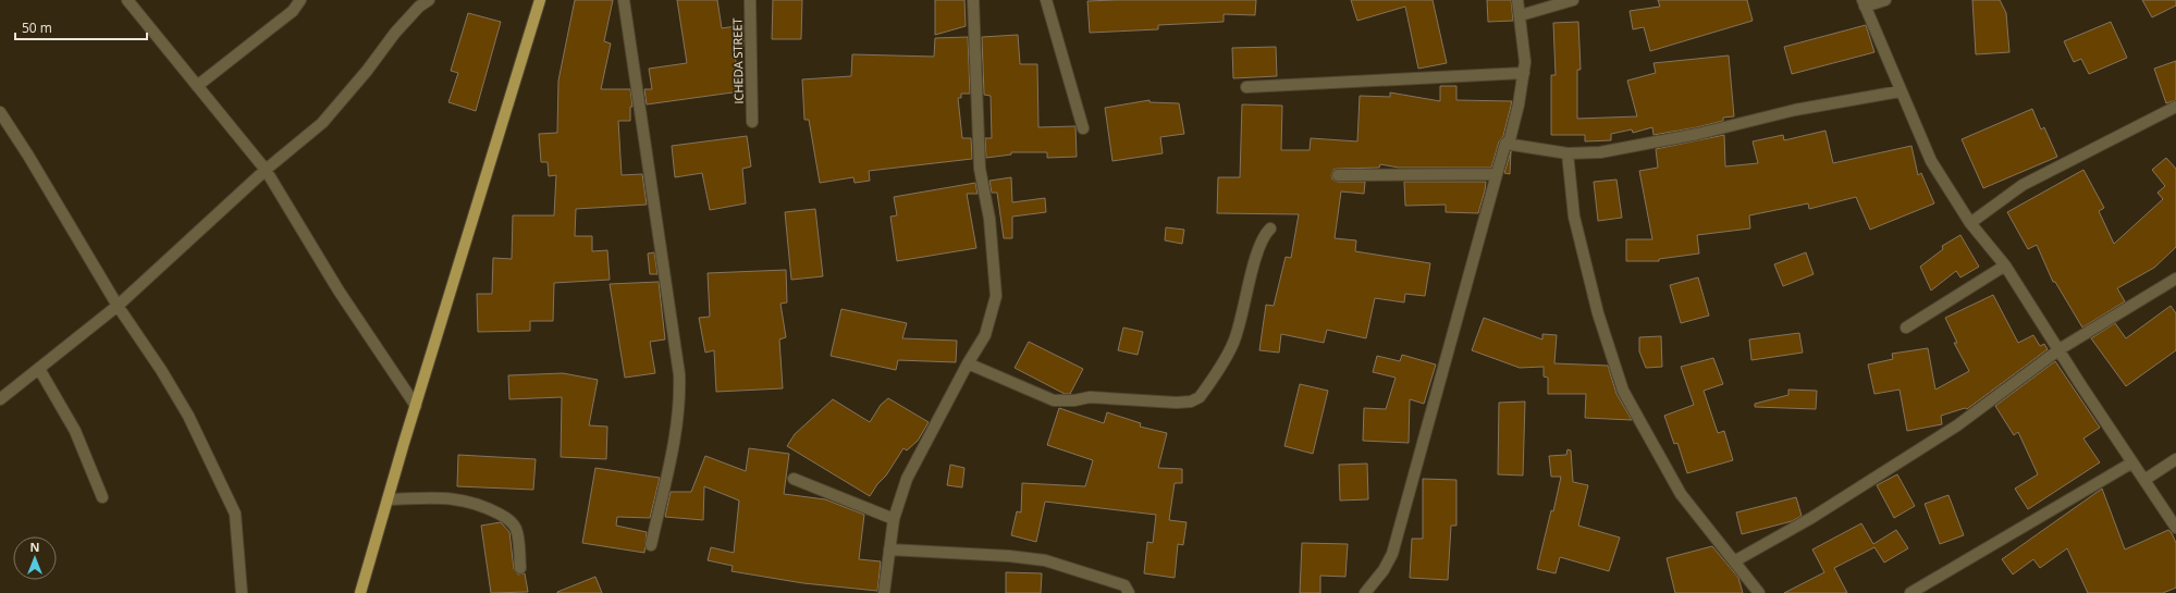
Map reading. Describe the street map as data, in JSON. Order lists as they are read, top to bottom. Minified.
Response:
{"streets":{"street":["ICHEDA STREET"]},"scale_bar":"50 m","north":"top"}
